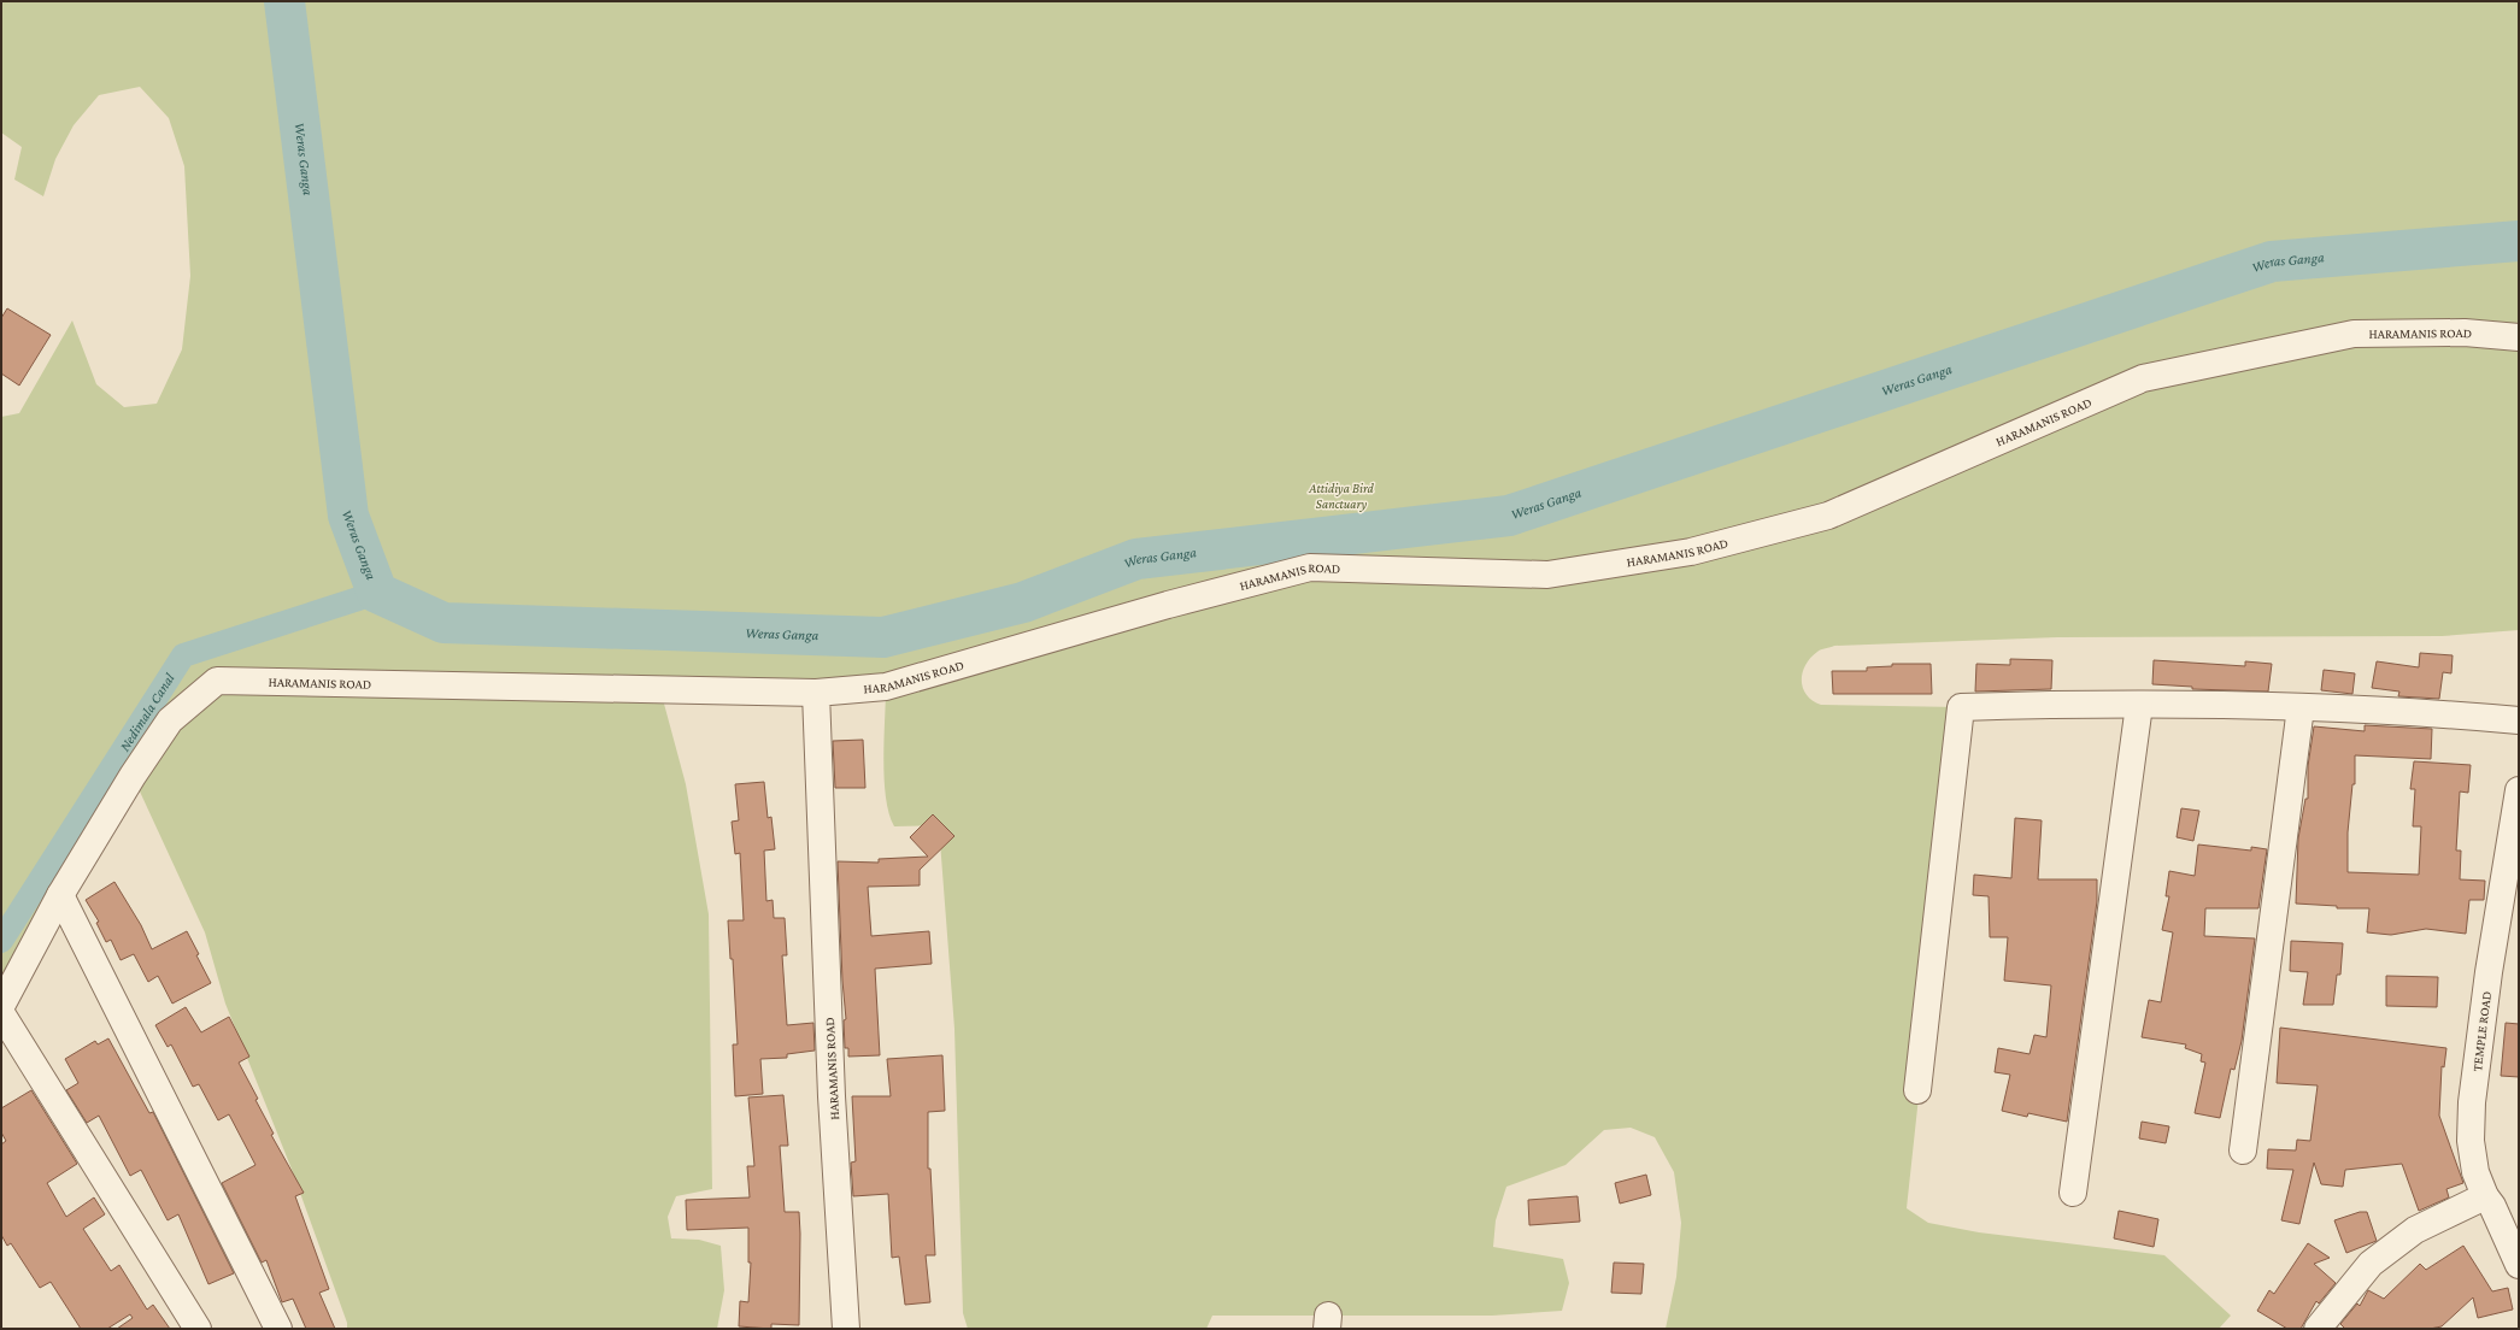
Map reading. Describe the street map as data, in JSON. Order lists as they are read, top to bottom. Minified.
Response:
{"streets":{"street":["HARAMANIS ROAD","TEMPLE ROAD"]},"water":["Weras Ganga","Nedimala Canal"],"parks":["Attidiya Bird Sanctuary"]}
